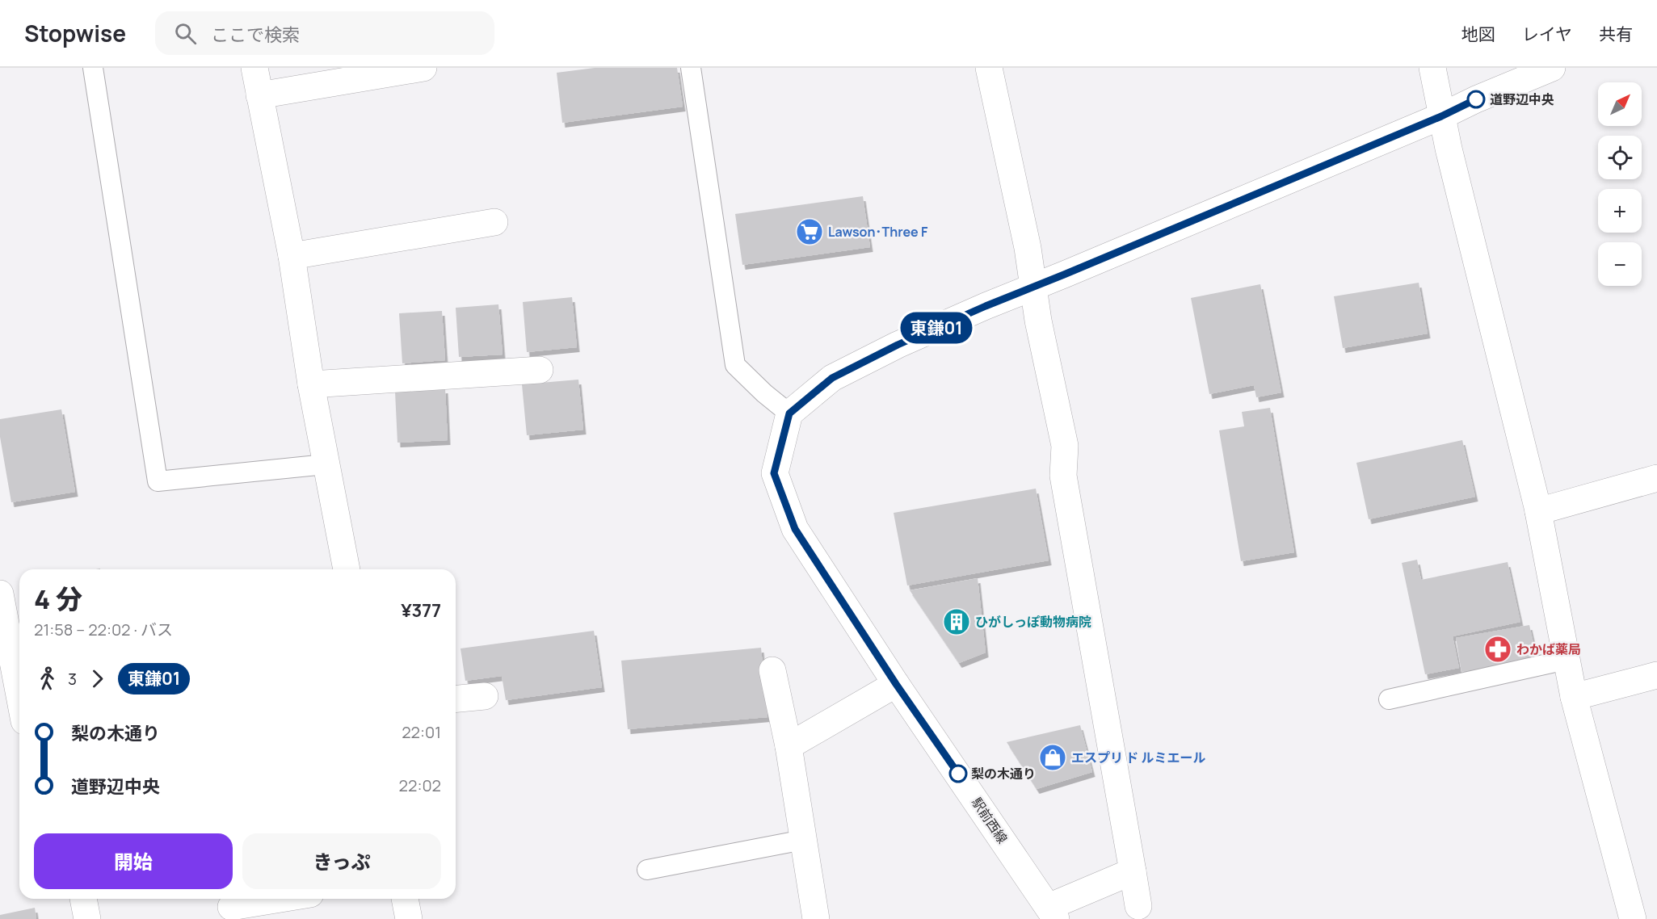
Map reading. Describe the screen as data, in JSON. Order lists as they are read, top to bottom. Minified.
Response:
{"streets":{"street":["駅前西線"]},"places":{"other":["道野辺中央","梨の木通り"],"supermarket":["Lawson･Three F"],"building":["ひがしっぽ動物病院"],"pharmacy":["わかば薬局"],"shop":["エスプリ ド ルミエール"]},"lines":["bus line 東鎌01"],"north":"top right","page":{"header":"Stopwise","search":"ここで検索","nav":["地図","レイヤ","共有"],"on_map":"東鎌01","map_buttons":["+","−"],"heading":["4 分","21:58 – 22:02 · バス","¥377"],"legs":["3","東鎌01"],"list":[{"name":"梨の木通り","value":"22:01"},{"name":"道野辺中央","value":"22:02"}],"buttons":["開始","きっぷ"]}}
